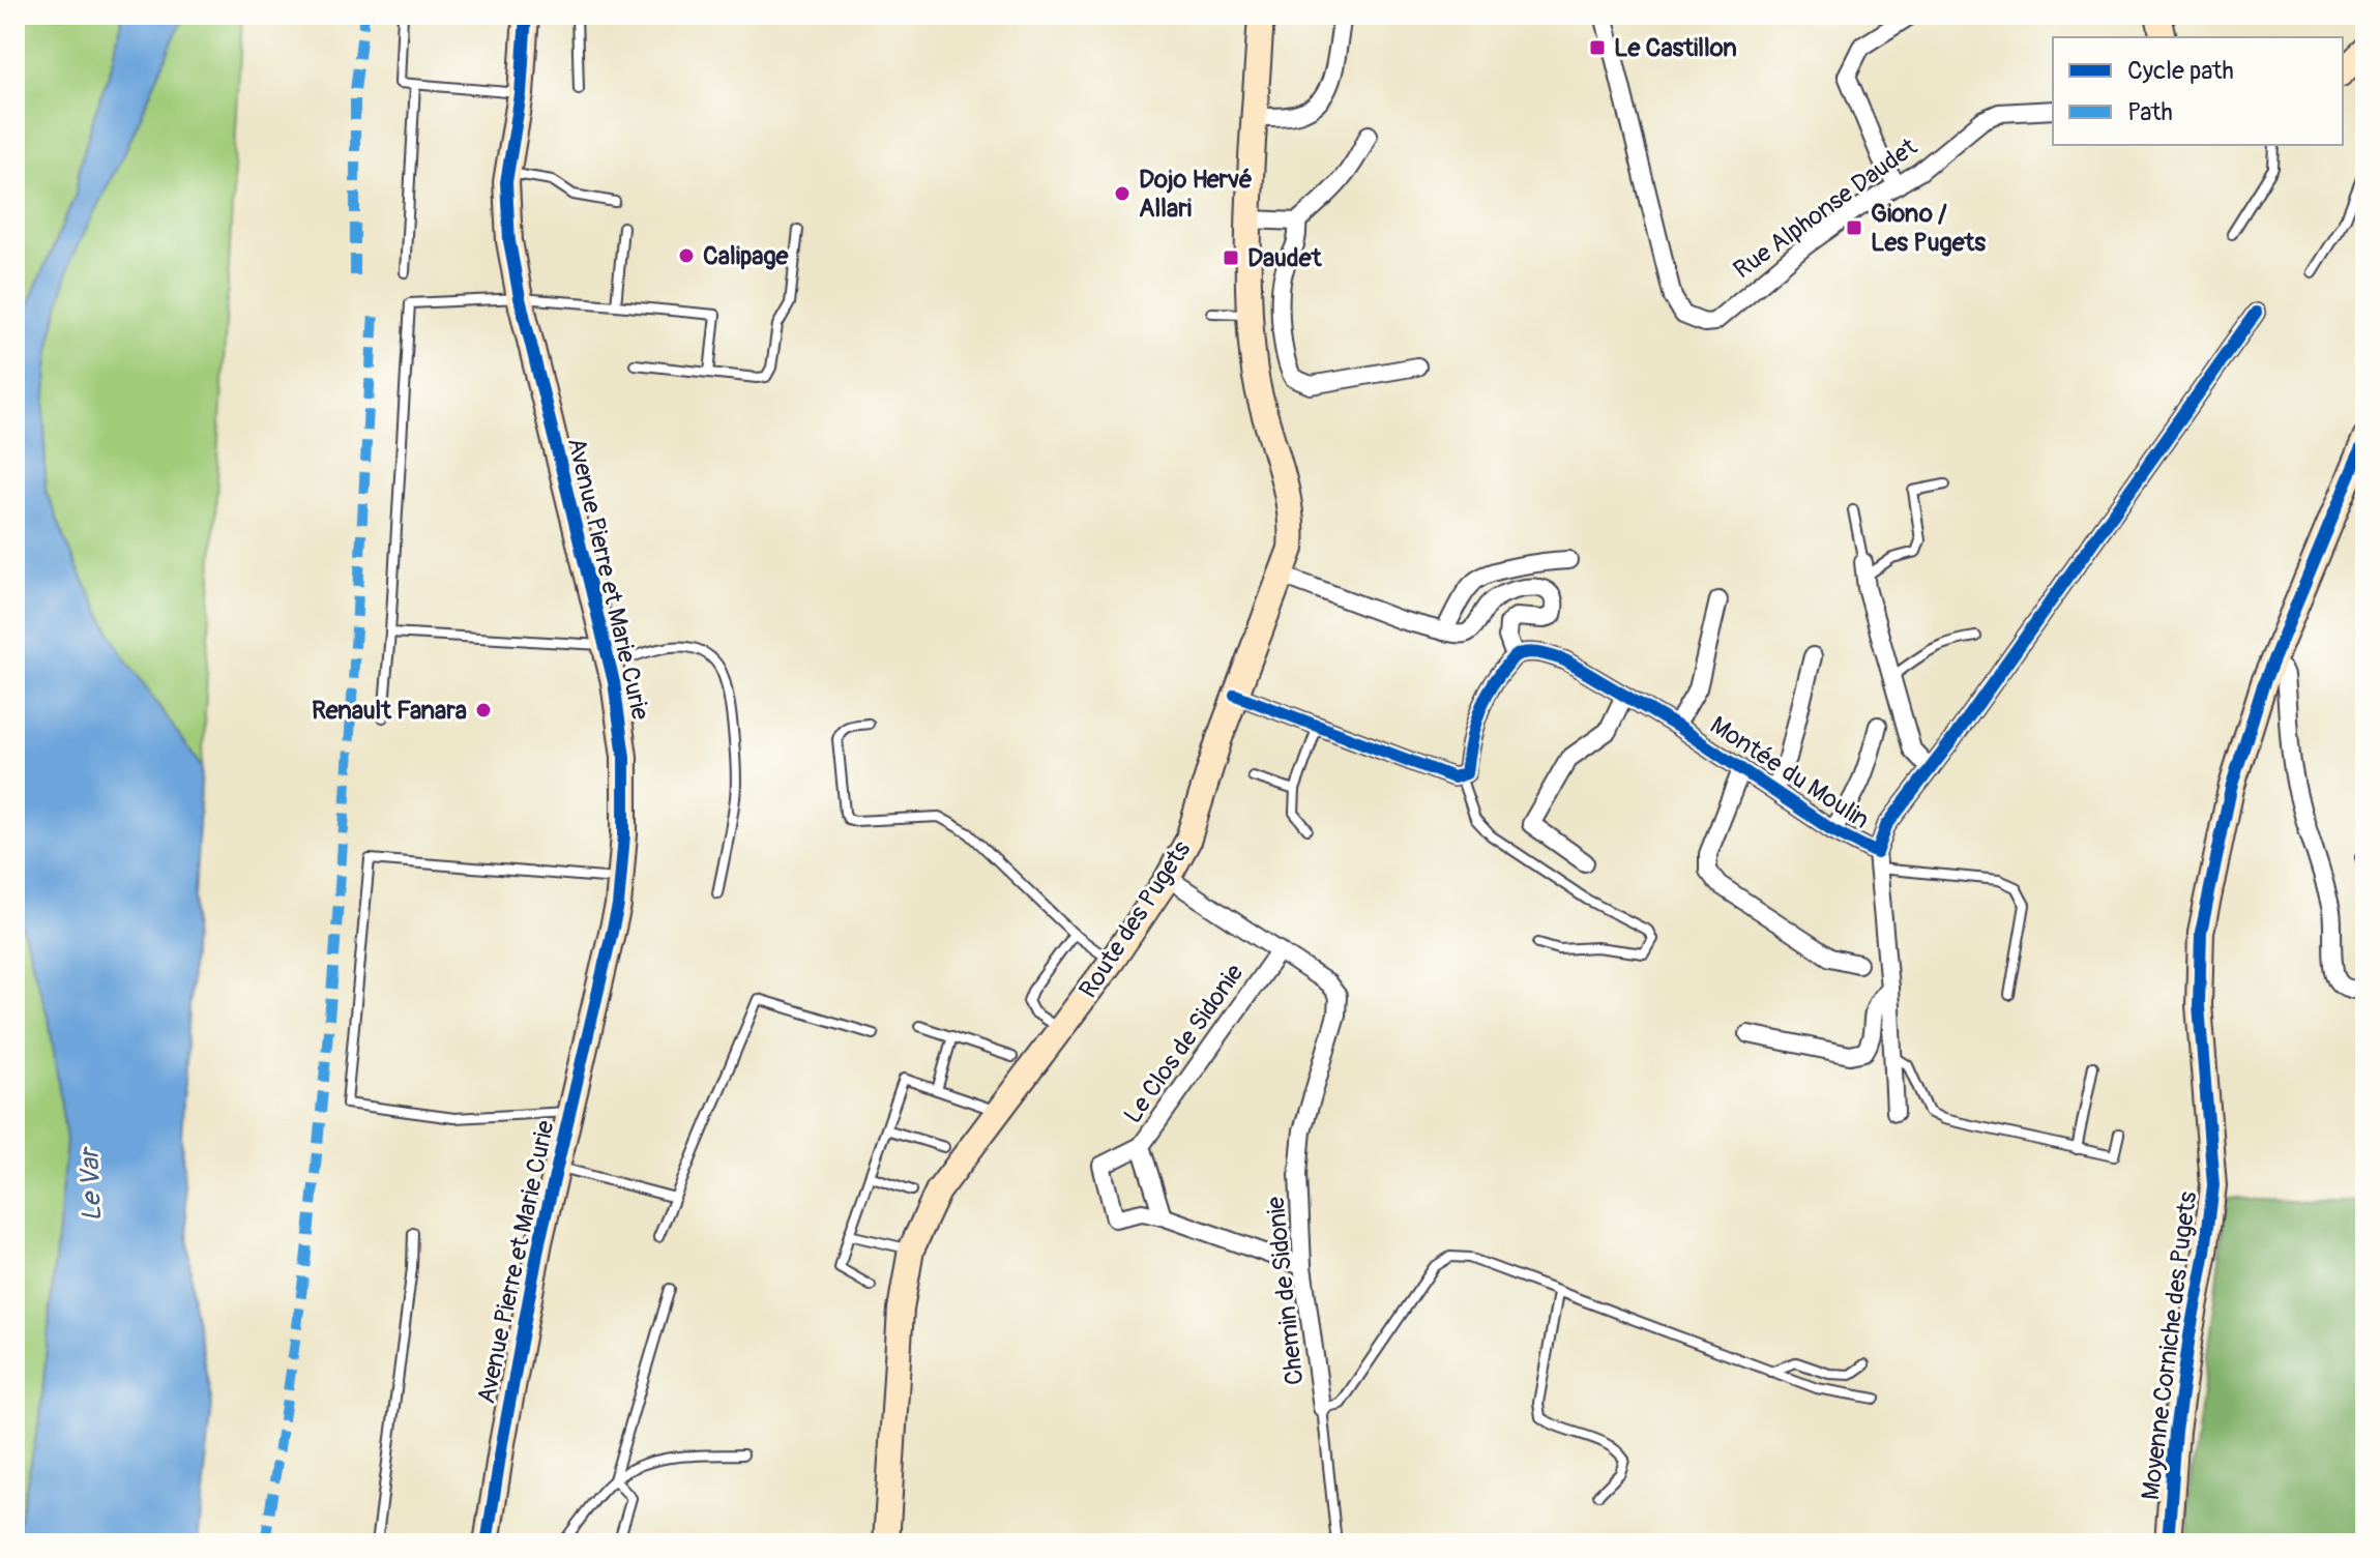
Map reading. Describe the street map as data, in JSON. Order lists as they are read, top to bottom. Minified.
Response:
{"streets":{"main road":["Avenue Pierre et Marie Curie","Route des Pugets","Moyenne Corniche des Pugets"],"street":["Rue Alphonse Daudet","Montée du Moulin","Le Clos de Sidonie","Chemin de Sidonie"]},"crossings":[["Route des Pugets","Chemin de Sidonie"],["Le Clos de Sidonie","Chemin de Sidonie"]],"water":["Le Var"],"places":{"transit":["Le Castillon","Giono / Les Pugets","Daudet"],"other":["Dojo Hervé Allari","Calipage","Renault Fanara"]},"legend":["Cycle path","Path"]}
